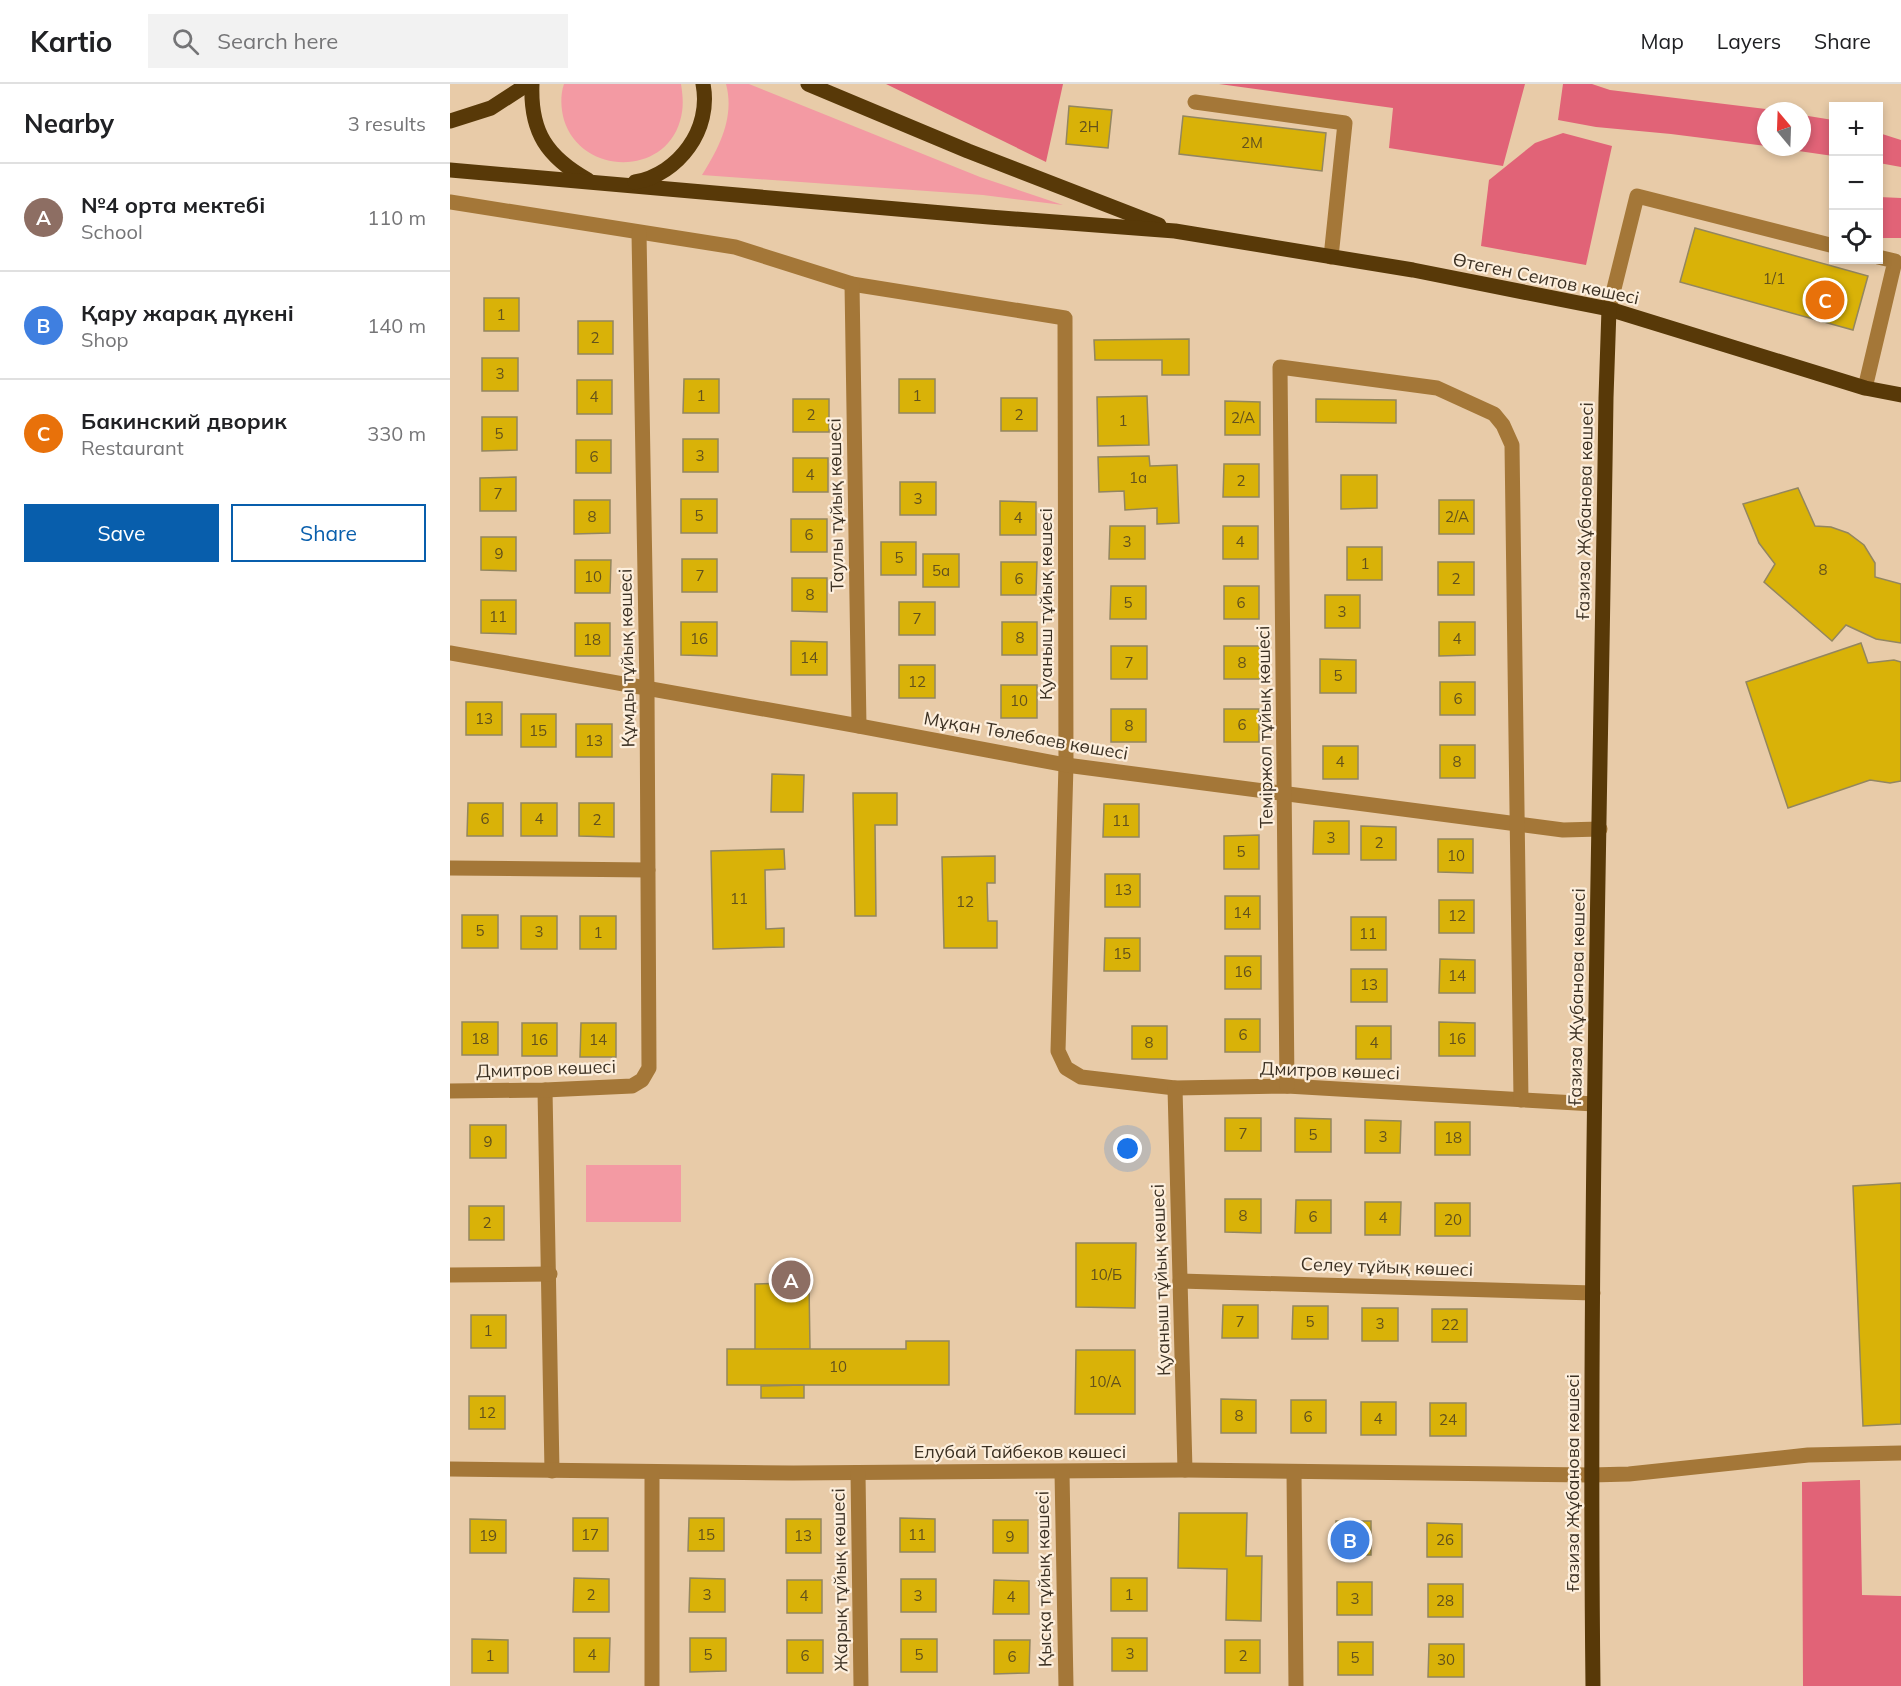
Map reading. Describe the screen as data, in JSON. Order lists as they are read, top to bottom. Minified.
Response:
{"streets":{"main road":["Өтеген Сеитов көшесі","Ғазиза Жұбанова көшесі"],"street":["Таулы тұйық көшесі","Қуаныш тұйық көшесі","Құмды тұйық көшесі","Теміржол тұйық көшесі","Мұқан Төлебаев көшесі","Дмитров көшесі","Селеу тұйық көшесі","Елубай Тайбеков көшесі","Қысқа тұйық көшесі","Жарық тұйық көшесі"]},"crossings":[["Өтеген Сеитов көшесі","Ғазиза Жұбанова көшесі"],["Таулы тұйық көшесі","Қуаныш тұйық көшесі"],["Таулы тұйық көшесі","Мұқан Төлебаев көшесі"],["Ғазиза Жұбанова көшесі","Мұқан Төлебаев көшесі"],["Ғазиза Жұбанова көшесі","Дмитров көшесі"],["Ғазиза Жұбанова көшесі","Селеу тұйық көшесі"],["Ғазиза Жұбанова көшесі","Елубай Тайбеков көшесі"],["Қуаныш тұйық көшесі","Мұқан Төлебаев көшесі"],["Қуаныш тұйық көшесі","Дмитров көшесі"],["Қуаныш тұйық көшесі","Селеу тұйық көшесі"],["Қуаныш тұйық көшесі","Елубай Тайбеков көшесі"],["Құмды тұйық көшесі","Мұқан Төлебаев көшесі"],["Құмды тұйық көшесі","Дмитров көшесі"],["Теміржол тұйық көшесі","Мұқан Төлебаев көшесі"],["Теміржол тұйық көшесі","Дмитров көшесі"],["Елубай Тайбеков көшесі","Қысқа тұйық көшесі"],["Елубай Тайбеков көшесі","Жарық тұйық көшесі"]],"house_numbers":["2Н","2М","1/1","1","2","3","1","1","4","2","2","2/А","1","5","3","6","4","1а","2","7","3","5","8","2/А","4","6","3","4","9","5","1","8","5а","7","10","6","2","8","5","6","3","11","7","8","16","4","18","14","7","8","5","12","6","10","13","6","8","15","13","4","8","6","4","2","11","3","2","5","10","13","11","12","14","12","5","3","1","11","15","16","14","13","6","18","16","16","14","8","4","7","5","3","18","9","8","6","4","20","2","10/Б","7","5","3","22","1","10","10/А","12","8","6","4","24","17","15","11","19","13","9","26","2","3","1","4","3","4","3","28","3","4","5","5","1","6","2","6","5","30"],"north":"top","page":{"header":"Kartio","search":"Search here","nav":["Map","Layers","Share"],"heading":["Nearby","3 results"],"map_buttons":["+","−"],"list":[{"mark":"A","name":"№4 орта мектебі","note":"School","value":"110 m"},{"mark":"B","name":"Қару жарақ дүкені","note":"Shop","value":"140 m"},{"mark":"C","name":"Бакинский дворик","note":"Restaurant","value":"330 m"}],"pins":["C","A","B"],"buttons":["Save","Share"]}}
